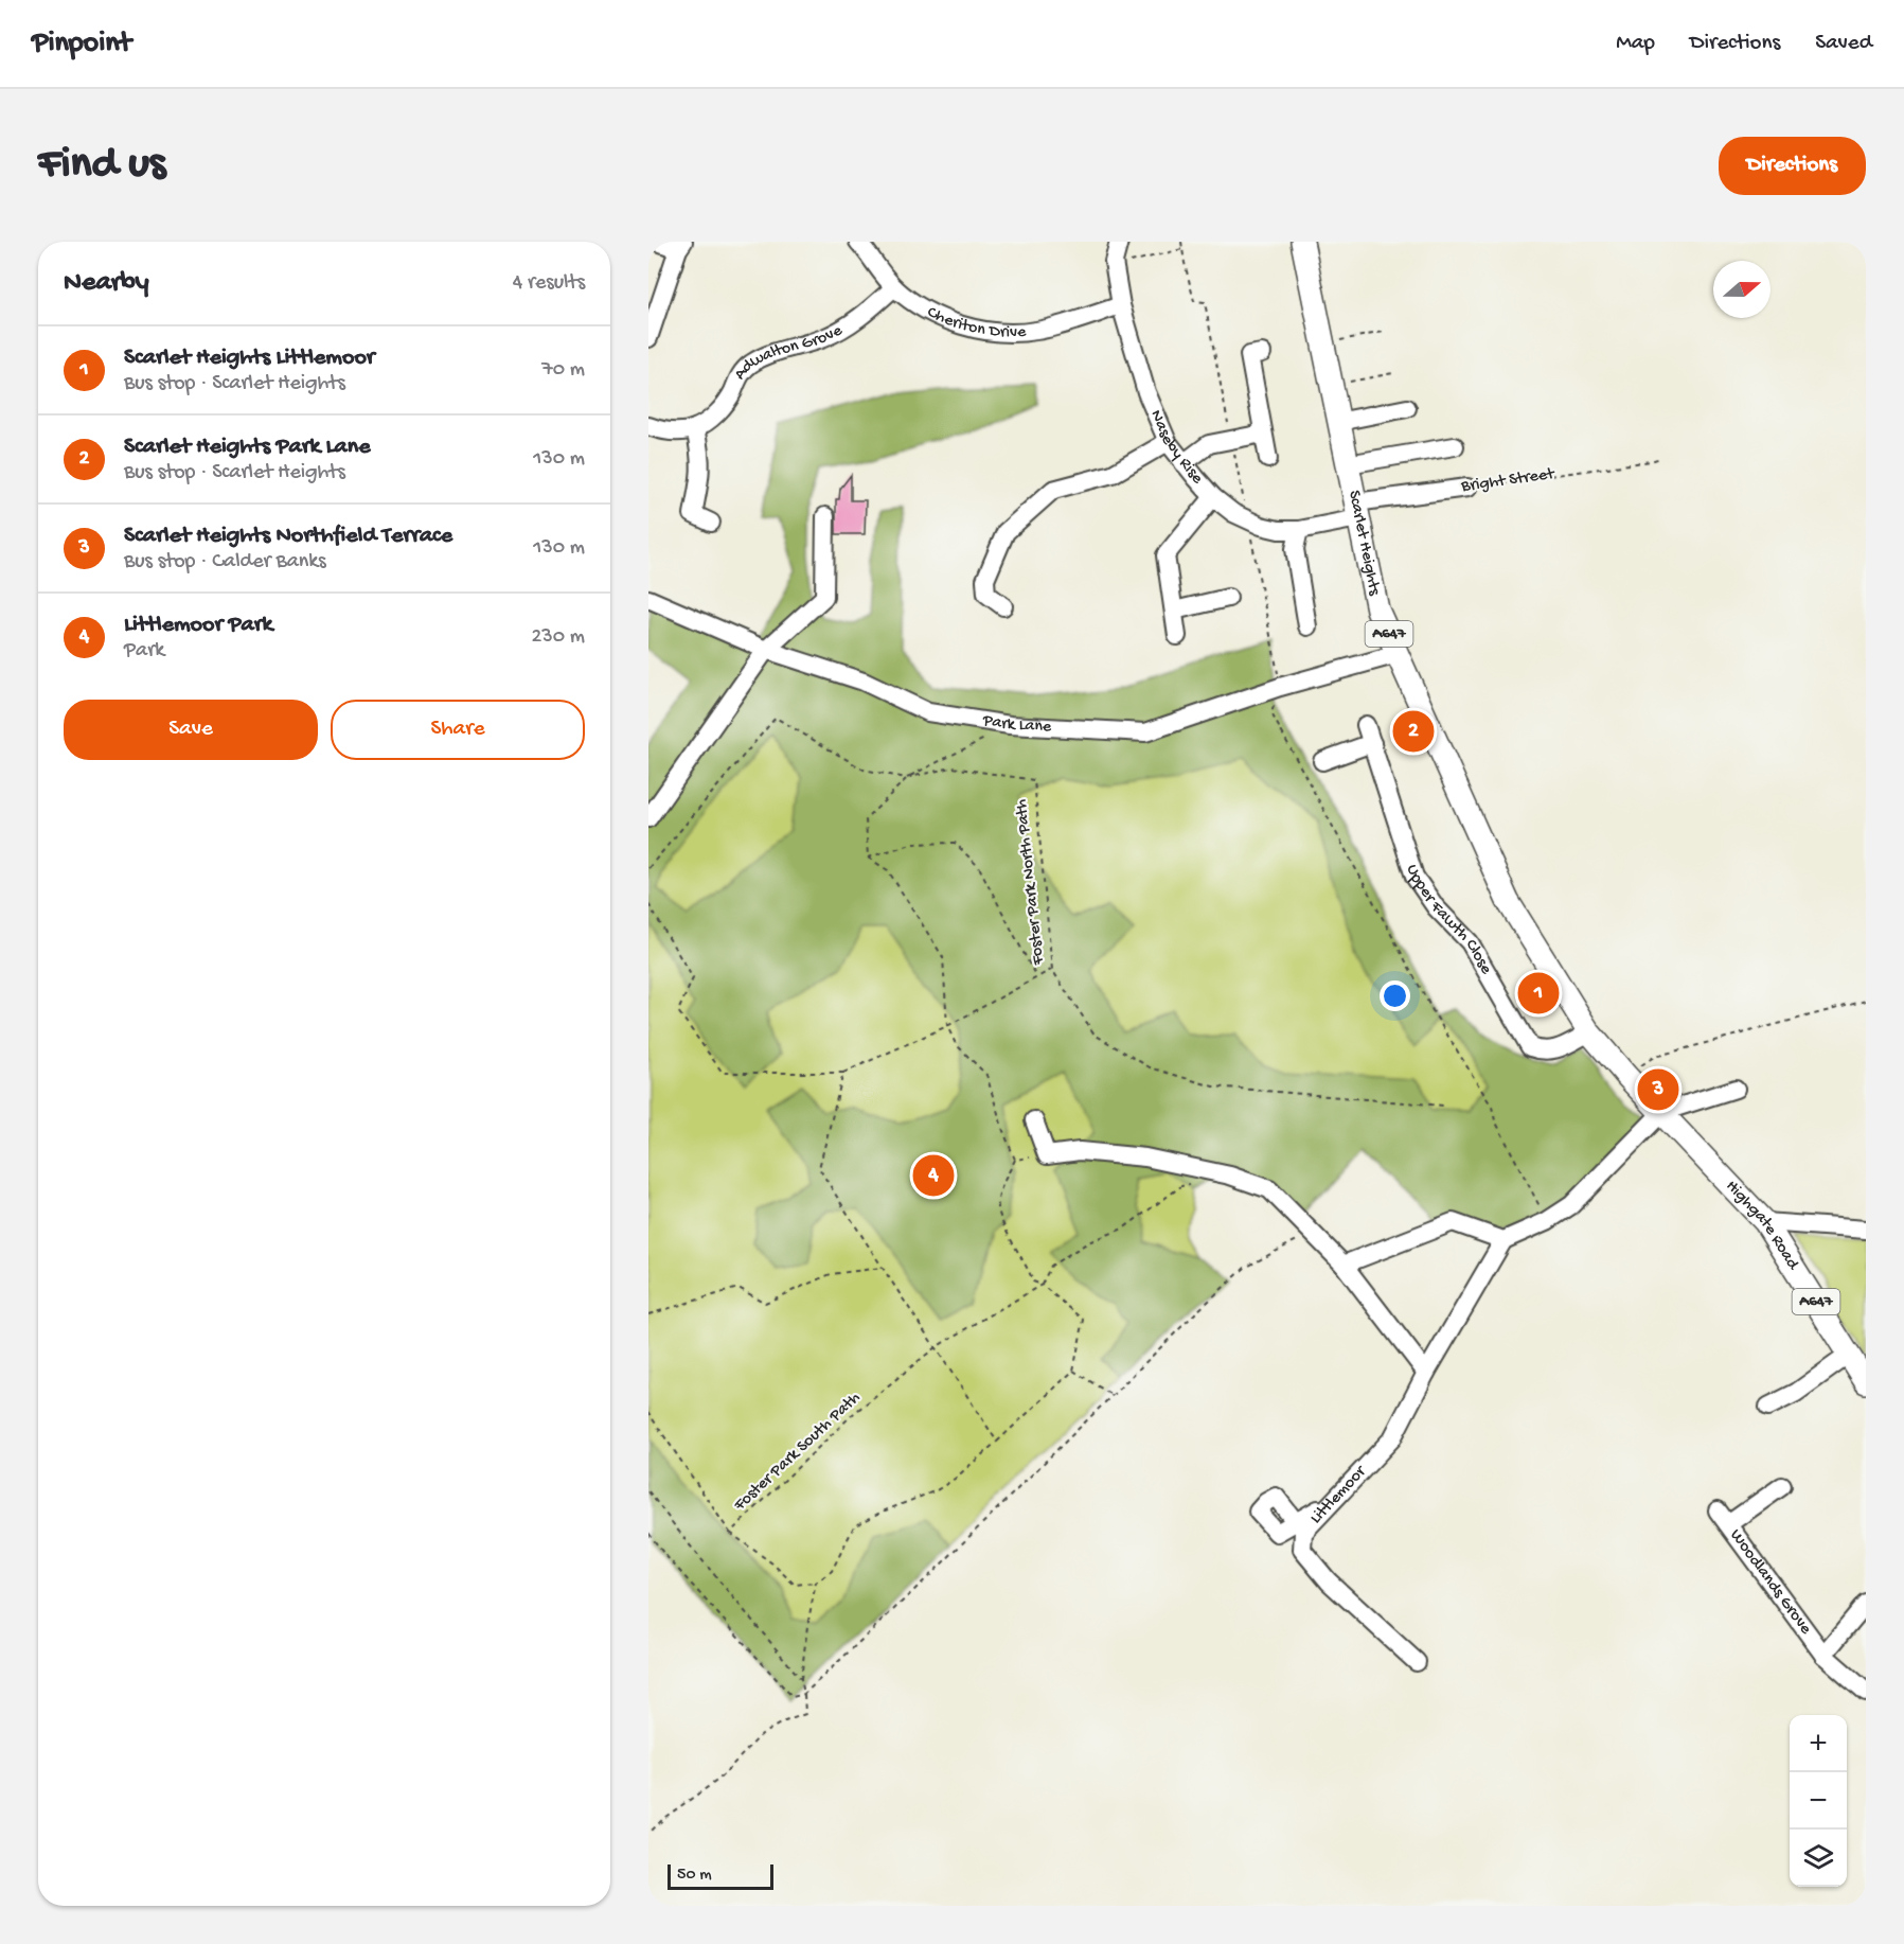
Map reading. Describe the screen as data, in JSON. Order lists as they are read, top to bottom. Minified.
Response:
{"streets":{"main road":["Scarlet Heights","A647","Highgate Road"],"street":["Cheriton Drive","Adwalton Grove","Naseby Rise","Bright Street","Park Lane","Upper Fawth Close","Littlemoor","Woodlands Grove"],"path":["Foster Park North Path","Foster Park South Path"]},"crossings":[["Cheriton Drive","Adwalton Grove"],["Cheriton Drive","Naseby Rise"],["Naseby Rise","Bright Street"],["Naseby Rise","Scarlet Heights"],["Bright Street","Scarlet Heights"],["Scarlet Heights","A647"],["Scarlet Heights","Park Lane"],["Scarlet Heights","Upper Fawth Close"],["A647","Upper Fawth Close"],["A647","Highgate Road"]],"scale_bar":"50 m","north":"right","page":{"header":"Pinpoint","nav":["Map","Directions","Saved"],"buttons":["Directions",["Save","Share"]],"title":"Find us","heading":["Nearby","4 results"],"list":[{"mark":"1","name":"Scarlet Heights Littlemoor","note":"Bus stop · Scarlet Heights","value":"70 m"},{"mark":"2","name":"Scarlet Heights Park Lane","note":"Bus stop · Scarlet Heights","value":"130 m"},{"mark":"3","name":"Scarlet Heights Northfield Terrace","note":"Bus stop · Calder Banks","value":"130 m"},{"mark":"4","name":"Littlemoor Park","note":"Park","value":"230 m"}],"pins":["2","1","3","4"],"map_buttons":["+","−"],"scale":"50 m"}}
